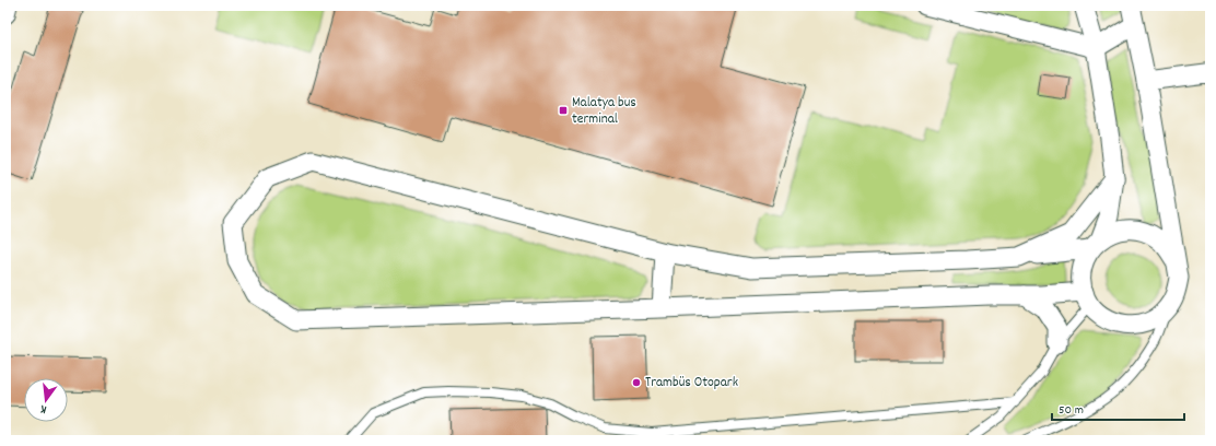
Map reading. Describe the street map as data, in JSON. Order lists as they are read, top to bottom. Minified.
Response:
{"places":{"transit":["Malatya bus terminal"],"other":["Trambüs Otopark"]},"scale_bar":"50 m","north":"bottom"}
